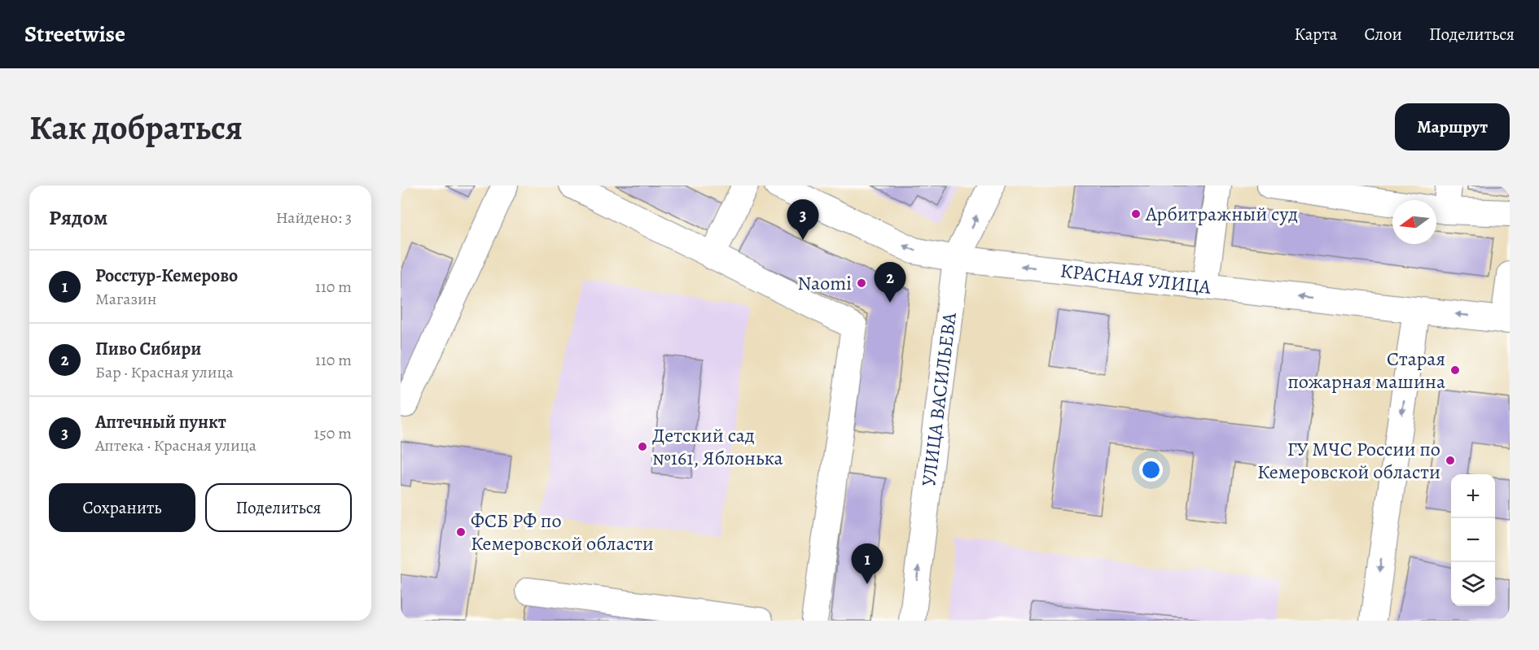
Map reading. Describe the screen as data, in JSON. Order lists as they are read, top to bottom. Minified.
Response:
{"streets":{"street":["КРАСНАЯ УЛИЦА","УЛИЦА ВАСИЛЬЕВА"]},"crossings":[["КРАСНАЯ УЛИЦА","УЛИЦА ВАСИЛЬЕВА"]],"one_way":["КРАСНАЯ УЛИЦА","УЛИЦА ВАСИЛЬЕВА"],"places":["Арбитражный суд","Naomi","Старая пожарная машина","Детский сад №161, Яблонька","ГУ МЧС России по Кемеровской области","ФСБ РФ по Кемеровской области"],"north":"left","page":{"header":"Streetwise","nav":["Карта","Слои","Поделиться"],"buttons":["Маршрут",["Сохранить","Поделиться"]],"title":"Как добраться","heading":["Рядом","Найдено: 3"],"pins":["3","2","1"],"list":[{"mark":"1","name":"Росстур-Кемерово","note":"Магазин","value":"110 m"},{"mark":"2","name":"Пиво Сибири","note":"Бар · Красная улица","value":"110 m"},{"mark":"3","name":"Аптечный пункт","note":"Аптека · Красная улица","value":"150 m"}],"map_buttons":["+","−"]}}
